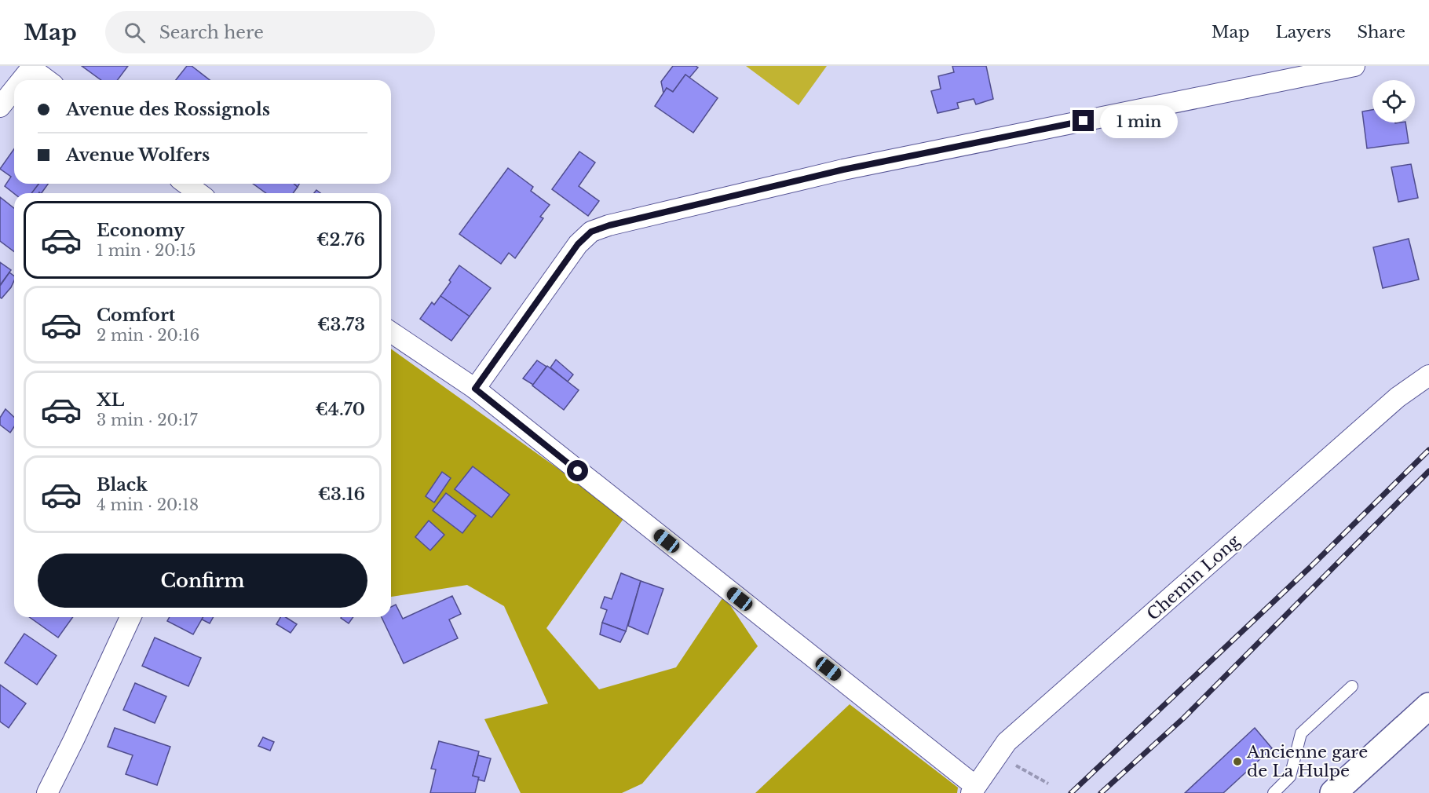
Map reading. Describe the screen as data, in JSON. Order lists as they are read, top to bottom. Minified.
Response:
{"streets":{"street":["Chemin Long"]},"places":["Ancienne gare de La Hulpe"],"page":{"header":"Map","search":"Search here","nav":["Map","Layers","Share"],"banner":["Avenue des Rossignols","Avenue Wolfers"],"bubble":"1 min","list":[{"name":"Economy","note":"1 min · 20:15","value":"€2.76"},{"name":"Comfort","note":"2 min · 20:16","value":"€3.73"},{"name":"XL","note":"3 min · 20:17","value":"€4.70"},{"name":"Black","note":"4 min · 20:18","value":"€3.16"}],"buttons":"Confirm"}}
